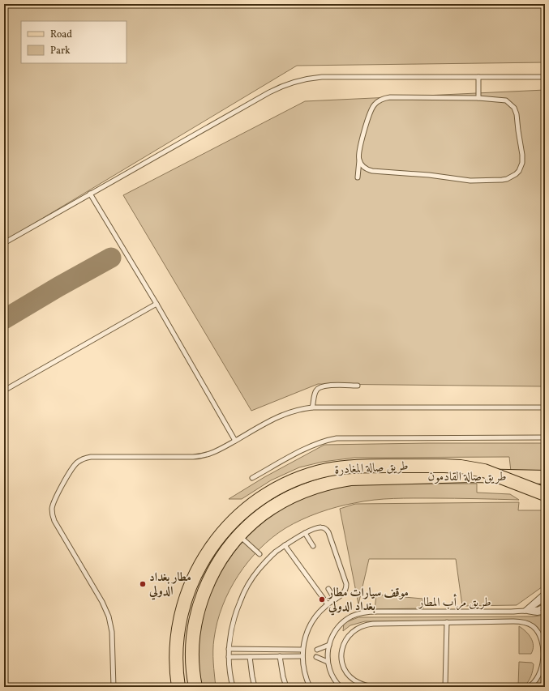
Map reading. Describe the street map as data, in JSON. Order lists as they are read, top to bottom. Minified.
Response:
{"streets":{"main road":["طريق صالة المغادرة","طريق صالة القادمون"],"lane":["طريق مرأب المطار"]},"places":["مطار بغداد الدولي","موقف سيارات مطار بغداد الدولي"],"legend":["Road","Park"]}
